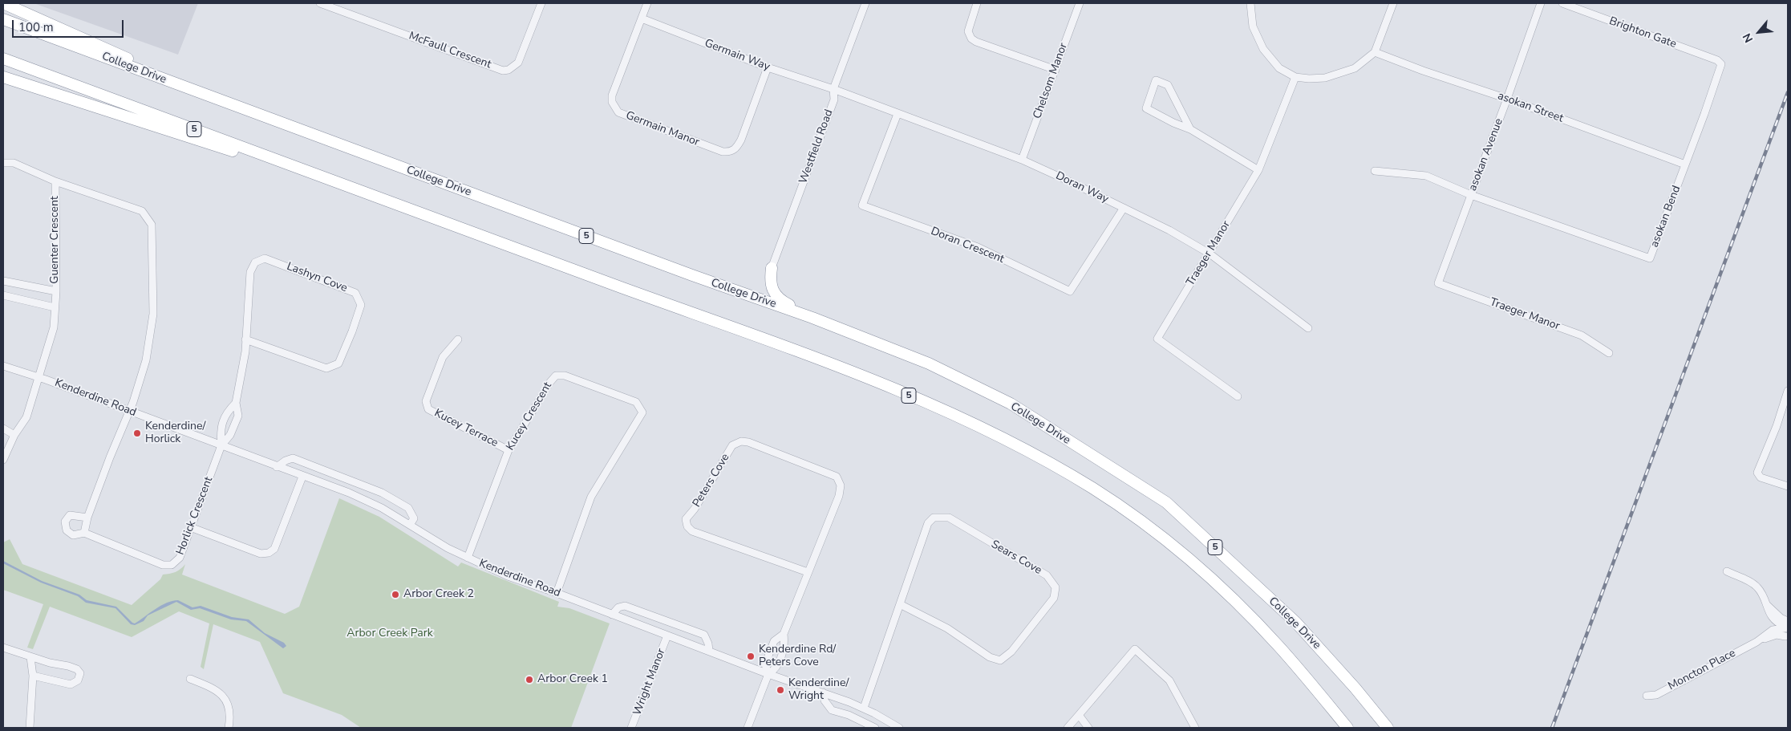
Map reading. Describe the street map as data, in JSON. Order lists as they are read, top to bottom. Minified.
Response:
{"streets":{"highway":["College Drive","5"],"street":["Brighton Gate","McFaull Crescent","Germain Way","Chelsom Manor","asokan Street","Germain Manor","Westfield Road","asokan Avenue","Doran Way","asokan Bend","Guenter Crescent","Doran Crescent","Traeger Manor","Lashyn Cove","Kenderdine Road","Kucey Crescent","Kucey Terrace","Peters Cove","Horlick Crescent","Sears Cove","Moncton Place","Wright Manor"]},"crossings":[["Brighton Gate","asokan Bend"],["Germain Way","Germain Manor"],["Germain Way","Westfield Road"],["Germain Way","Doran Way"],["Chelsom Manor","Doran Way"],["asokan Street","asokan Avenue"],["asokan Street","asokan Bend"],["Westfield Road","Doran Way"],["asokan Avenue","asokan Bend"],["asokan Avenue","Traeger Manor"],["Doran Way","Doran Crescent"],["Doran Way","Traeger Manor"],["Guenter Crescent","Kenderdine Road"],["Lashyn Cove","Kenderdine Road"],["Lashyn Cove","Horlick Crescent"],["Kenderdine Road","Kucey Crescent"],["Kenderdine Road","Peters Cove"],["Kenderdine Road","Horlick Crescent"],["Kenderdine Road","Sears Cove"],["Kenderdine Road","Wright Manor"],["Kucey Crescent","Kucey Terrace"]],"parks":["Arbor Creek Park"],"places":["Kenderdine/ Horlick","Arbor Creek 2","Kenderdine Rd/ Peters Cove","Arbor Creek 1","Kenderdine/ Wright"],"scale_bar":"100 m","north":"bottom left"}
